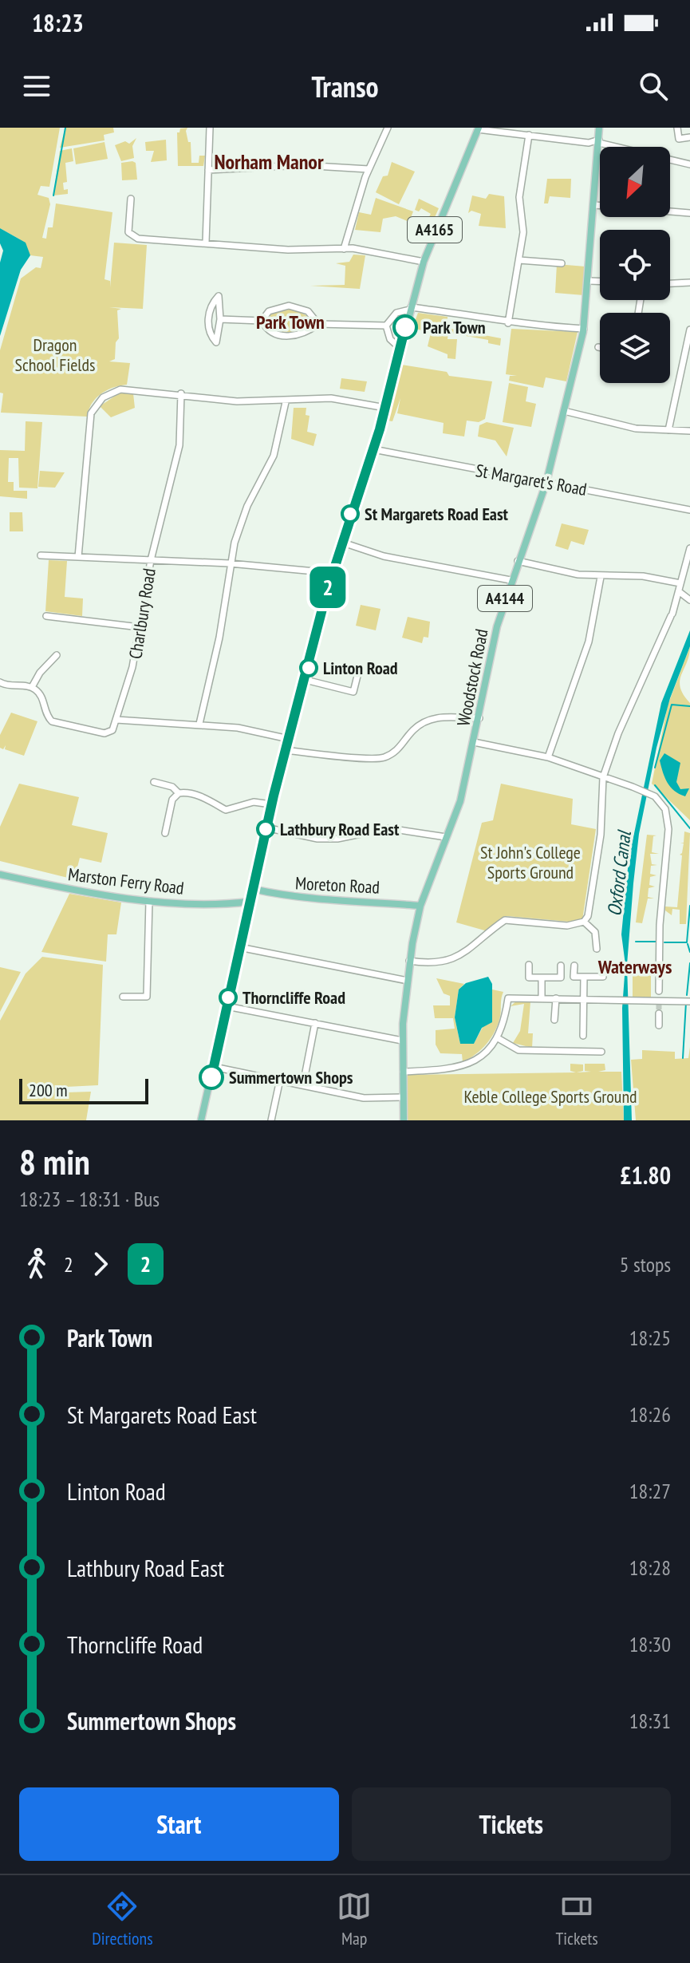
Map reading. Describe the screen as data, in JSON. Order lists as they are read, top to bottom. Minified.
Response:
{"streets":{"main road":["A4165","A4144","Woodstock Road","Marston Ferry Road","Moreton Road"],"street":["St Margaret's Road","Charlbury Road"]},"crossings":[["A4165","St Margaret's Road"],["A4165","Marston Ferry Road"],["A4165","Moreton Road"],["St Margaret's Road","Woodstock Road"],["Woodstock Road","Moreton Road"]],"districts":["Norham Manor","Park Town","Waterways"],"water":["Oxford Canal"],"parks":["Dragon School Fields","St John's College Sports Ground","Keble College Sports Ground"],"places":["Park Town","St Margarets Road East","Linton Road","Lathbury Road East","Thorncliffe Road","Summertown Shops"],"lines":["bus line 2"],"scale_bar":"200 m","north":"bottom left","page":{"status":"18:23","header":"Transo","on_map":"2","scale":"200 m","heading":["8 min","18:23 – 18:31 · Bus","£1.80"],"legs":["2","2","5 stops"],"list":[{"name":"Park Town","value":"18:25"},{"name":"St Margarets Road East","value":"18:26"},{"name":"Linton Road","value":"18:27"},{"name":"Lathbury Road East","value":"18:28"},{"name":"Thorncliffe Road","value":"18:30"},{"name":"Summertown Shops","value":"18:31"}],"buttons":["Start","Tickets"],"tabs":["Directions","Map","Tickets"]}}
